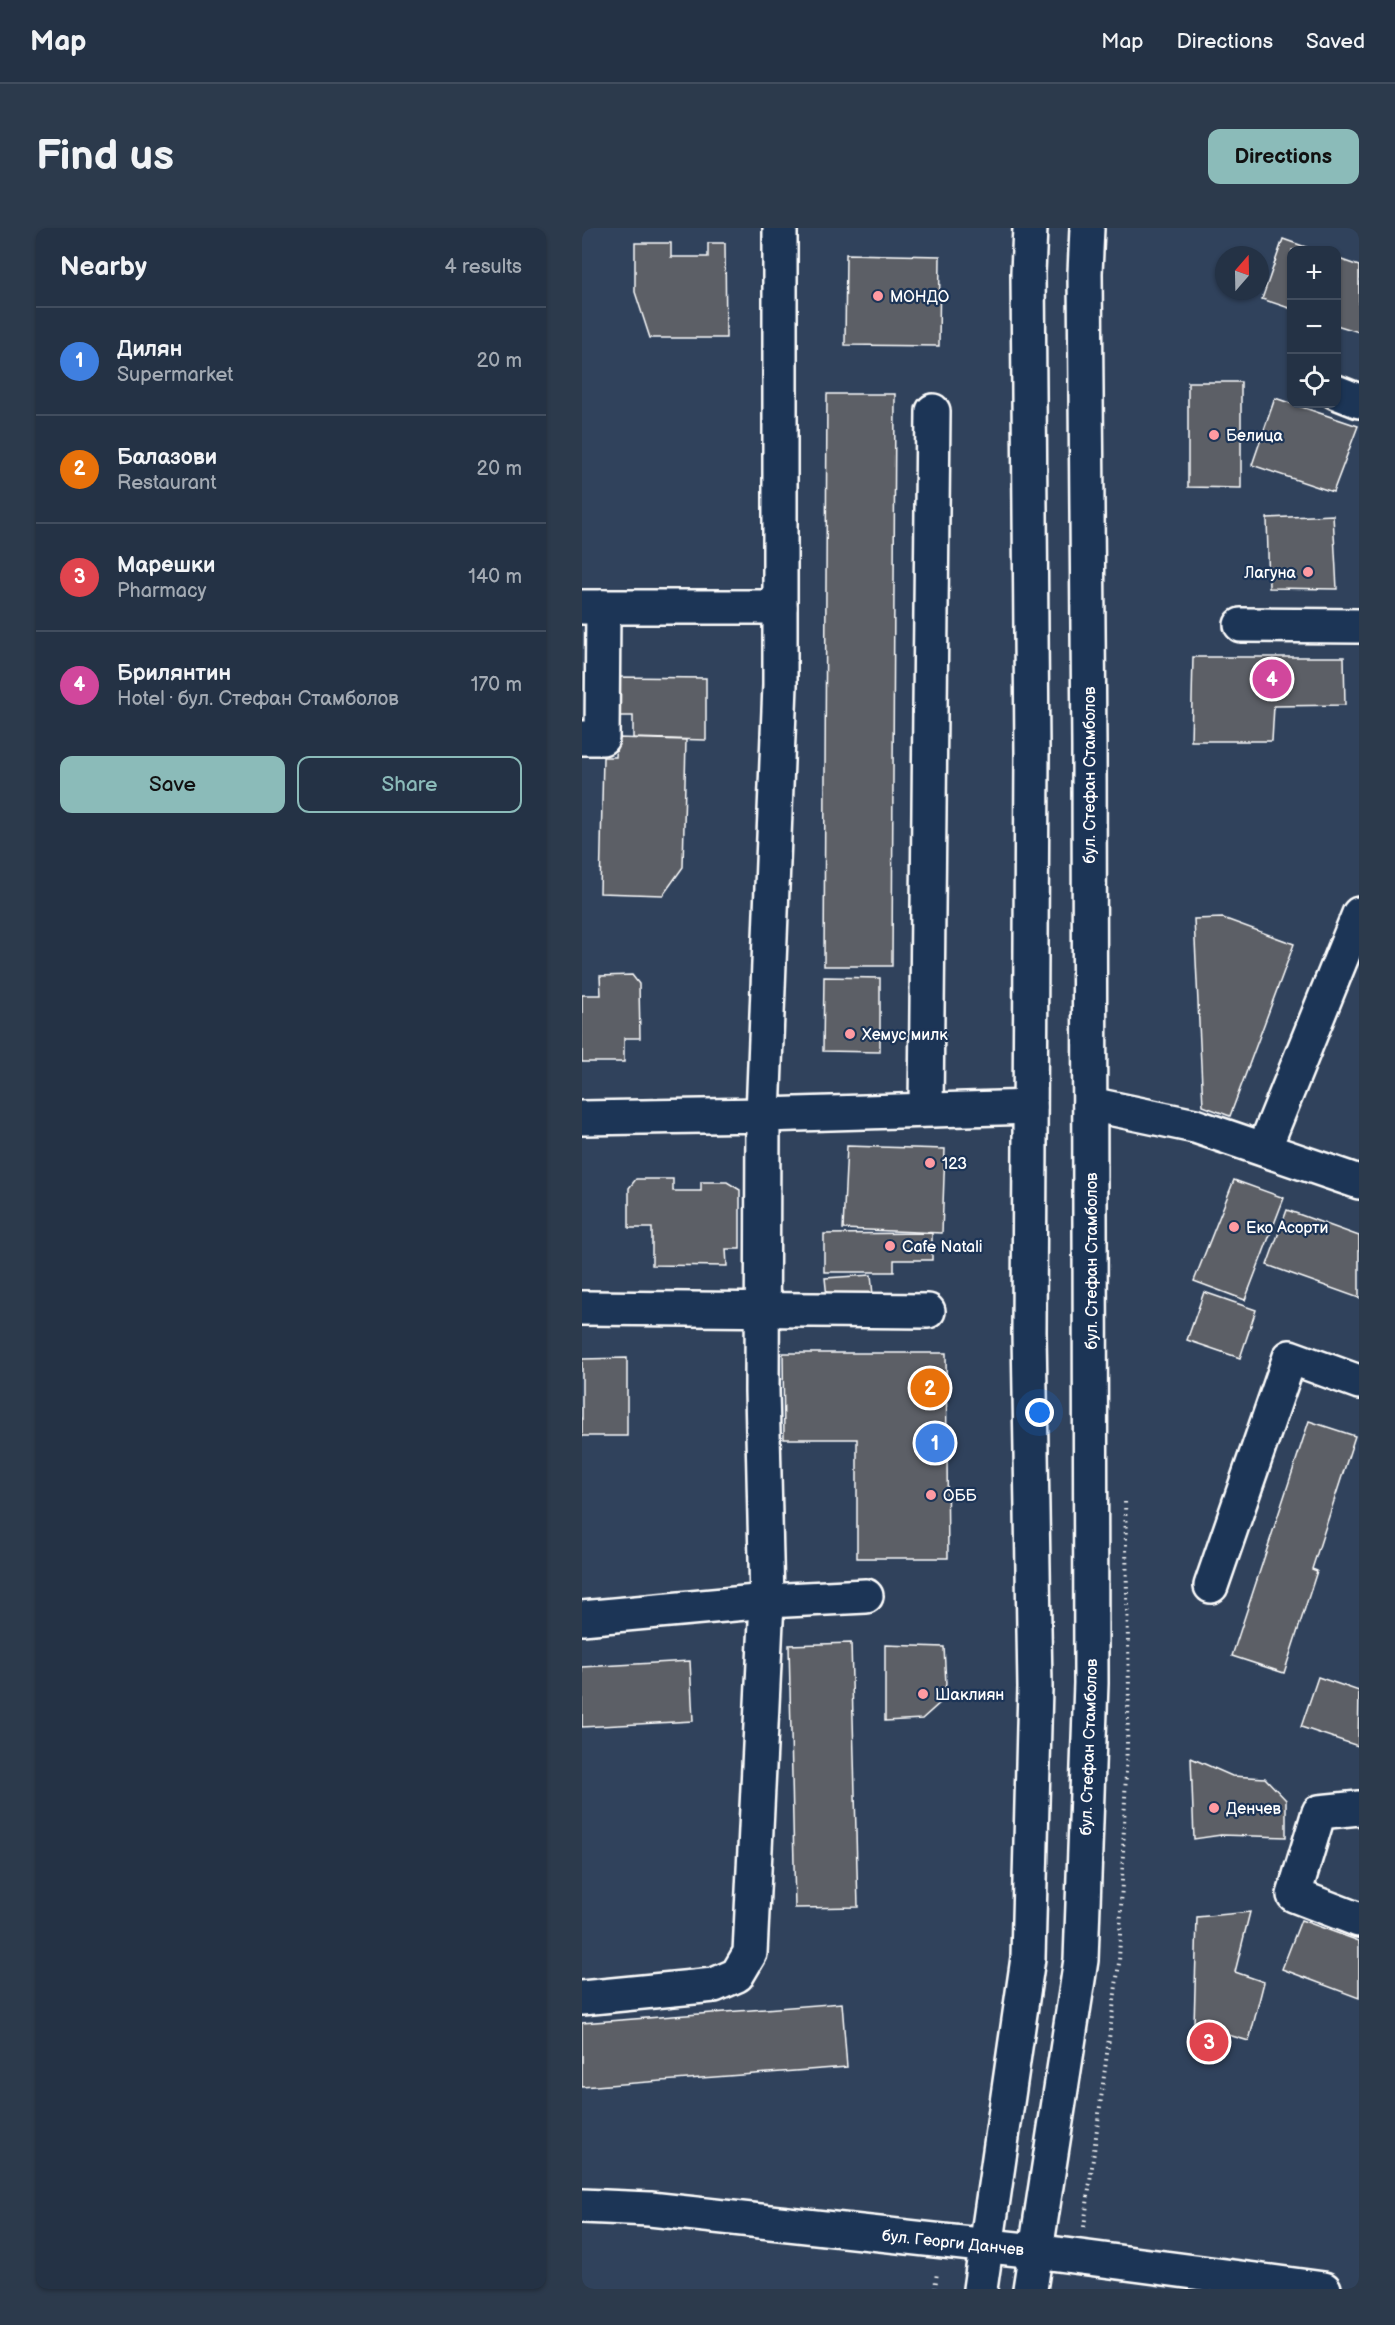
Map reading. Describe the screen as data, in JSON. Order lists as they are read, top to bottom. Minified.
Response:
{"streets":{"main road":["бул. Стефан Стамболов","бул. Георги Данчев"]},"crossings":[["бул. Стефан Стамболов","бул. Георги Данчев"]],"places":["МОНДО","Белица","Лагуна","Хемус милк","123","Еко Асорти","Cafe Natali","ОББ","Шаклиян","Денчев"],"north":"top","page":{"header":"Map","nav":["Map","Directions","Saved"],"buttons":["Directions",["Save","Share"]],"title":"Find us","heading":["Nearby","4 results"],"map_buttons":["+","−"],"list":[{"mark":"1","name":"Дилян","note":"Supermarket","value":"20 m"},{"mark":"2","name":"Балазови","note":"Restaurant","value":"20 m"},{"mark":"3","name":"Марешки","note":"Pharmacy","value":"140 m"},{"mark":"4","name":"Брилянтин","note":"Hotel · бул. Стефан Стамболов","value":"170 m"}],"pins":["4","2","1","3"]}}
